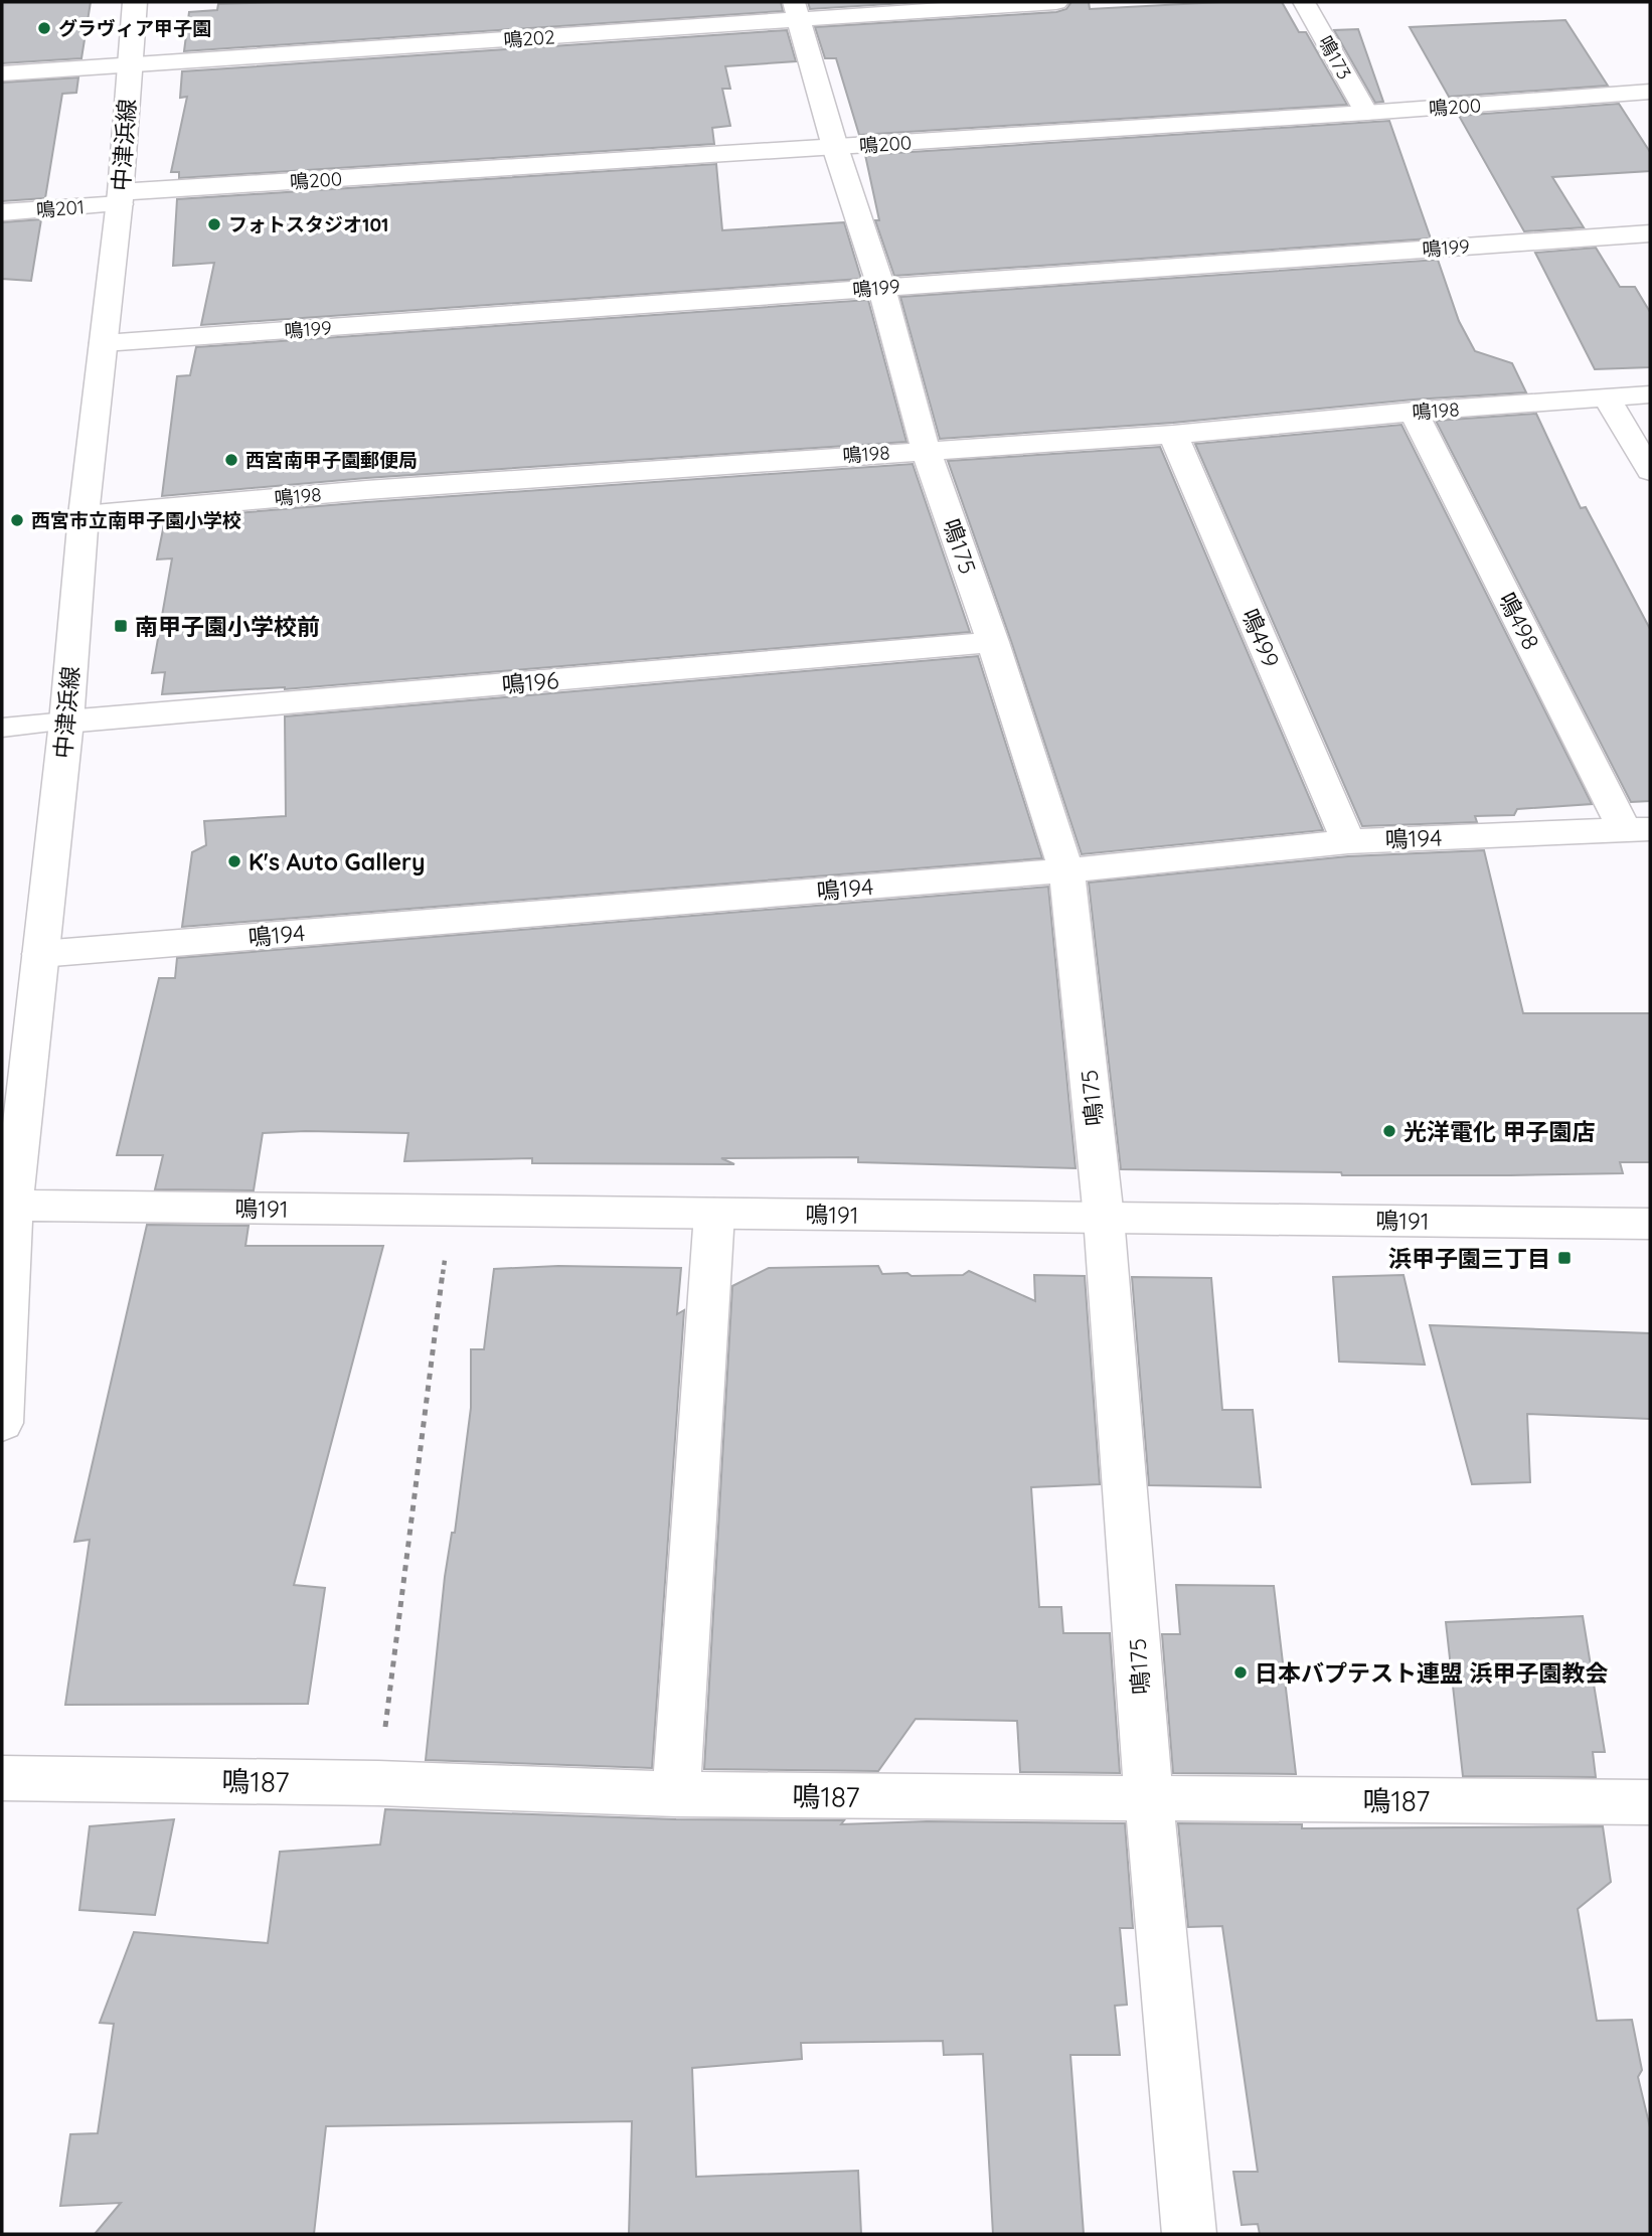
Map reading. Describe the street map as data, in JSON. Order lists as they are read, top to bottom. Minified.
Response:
{"streets":{"street":["鳴202","鳴173","鳴200","中津浜線","鳴201","鳴199","鳴198","鳴175","鳴498","鳴499","鳴196","鳴194","鳴191","鳴187"]},"crossings":[["鳴202","中津浜線"],["鳴202","鳴175"],["鳴173","鳴200"],["鳴200","中津浜線"],["鳴200","鳴201"],["鳴200","鳴175"],["中津浜線","鳴201"],["中津浜線","鳴199"],["中津浜線","鳴198"],["中津浜線","鳴196"],["中津浜線","鳴194"],["中津浜線","鳴191"],["鳴199","鳴175"],["鳴198","鳴175"],["鳴198","鳴498"],["鳴198","鳴499"],["鳴175","鳴196"],["鳴175","鳴194"],["鳴175","鳴191"],["鳴175","鳴187"],["鳴498","鳴194"],["鳴499","鳴194"]],"places":{"other":["グラヴィア甲子園","フォトスタジオ101","西宮南甲子園郵便局","西宮市立南甲子園小学校","K's Auto Gallery","光洋電化 甲子園店","日本バプテスト連盟 浜甲子園教会"],"transit":["南甲子園小学校前","浜甲子園三丁目"]}}
